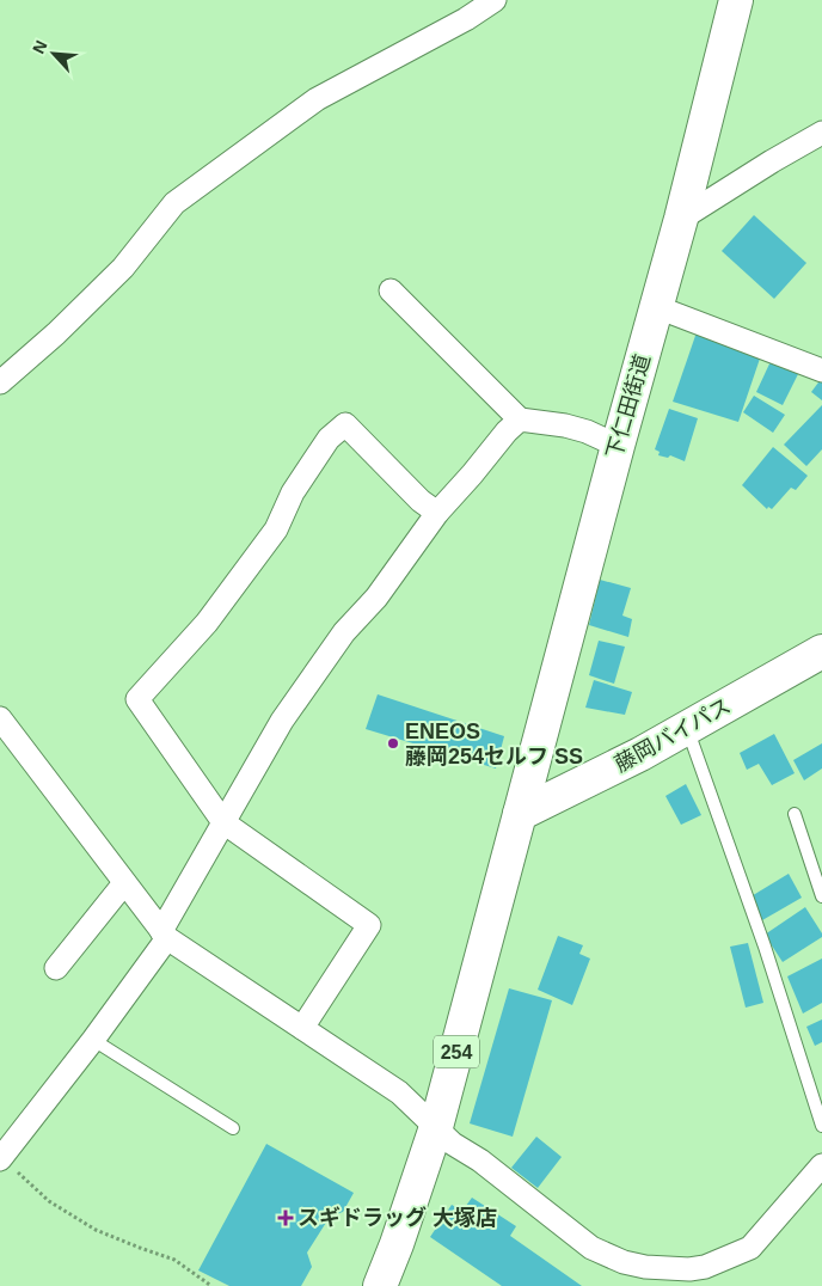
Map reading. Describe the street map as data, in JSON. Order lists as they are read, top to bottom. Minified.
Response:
{"streets":{"main road":["下仁田街道","藤岡バイパス","254"]},"crossings":[["下仁田街道","藤岡バイパス"],["下仁田街道","254"],["藤岡バイパス","254"]],"places":{"other":["ENEOS 藤岡254セルフ SS"],"health":["スギドラッグ 大塚店"]},"north":"top left"}
